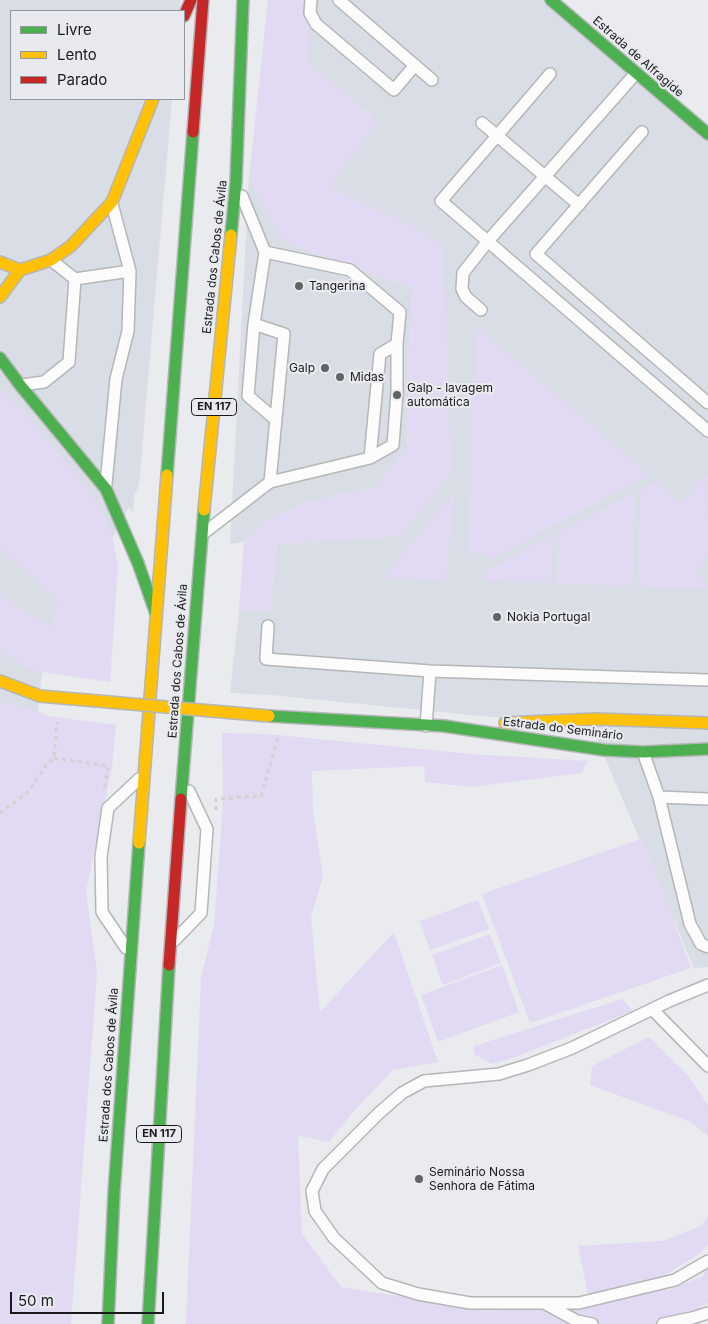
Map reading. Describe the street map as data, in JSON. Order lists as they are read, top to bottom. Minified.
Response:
{"streets":{"main road":["Estrada de Alfragide","Estrada dos Cabos de Ávila","EN 117","Estrada do Seminário"]},"places":["Tangerina","Galp","Midas","Galp - lavagem automática","Nokia Portugal","Seminário Nossa Senhora de Fátima"],"legend":["Livre","Lento","Parado"],"scale_bar":"50 m"}
